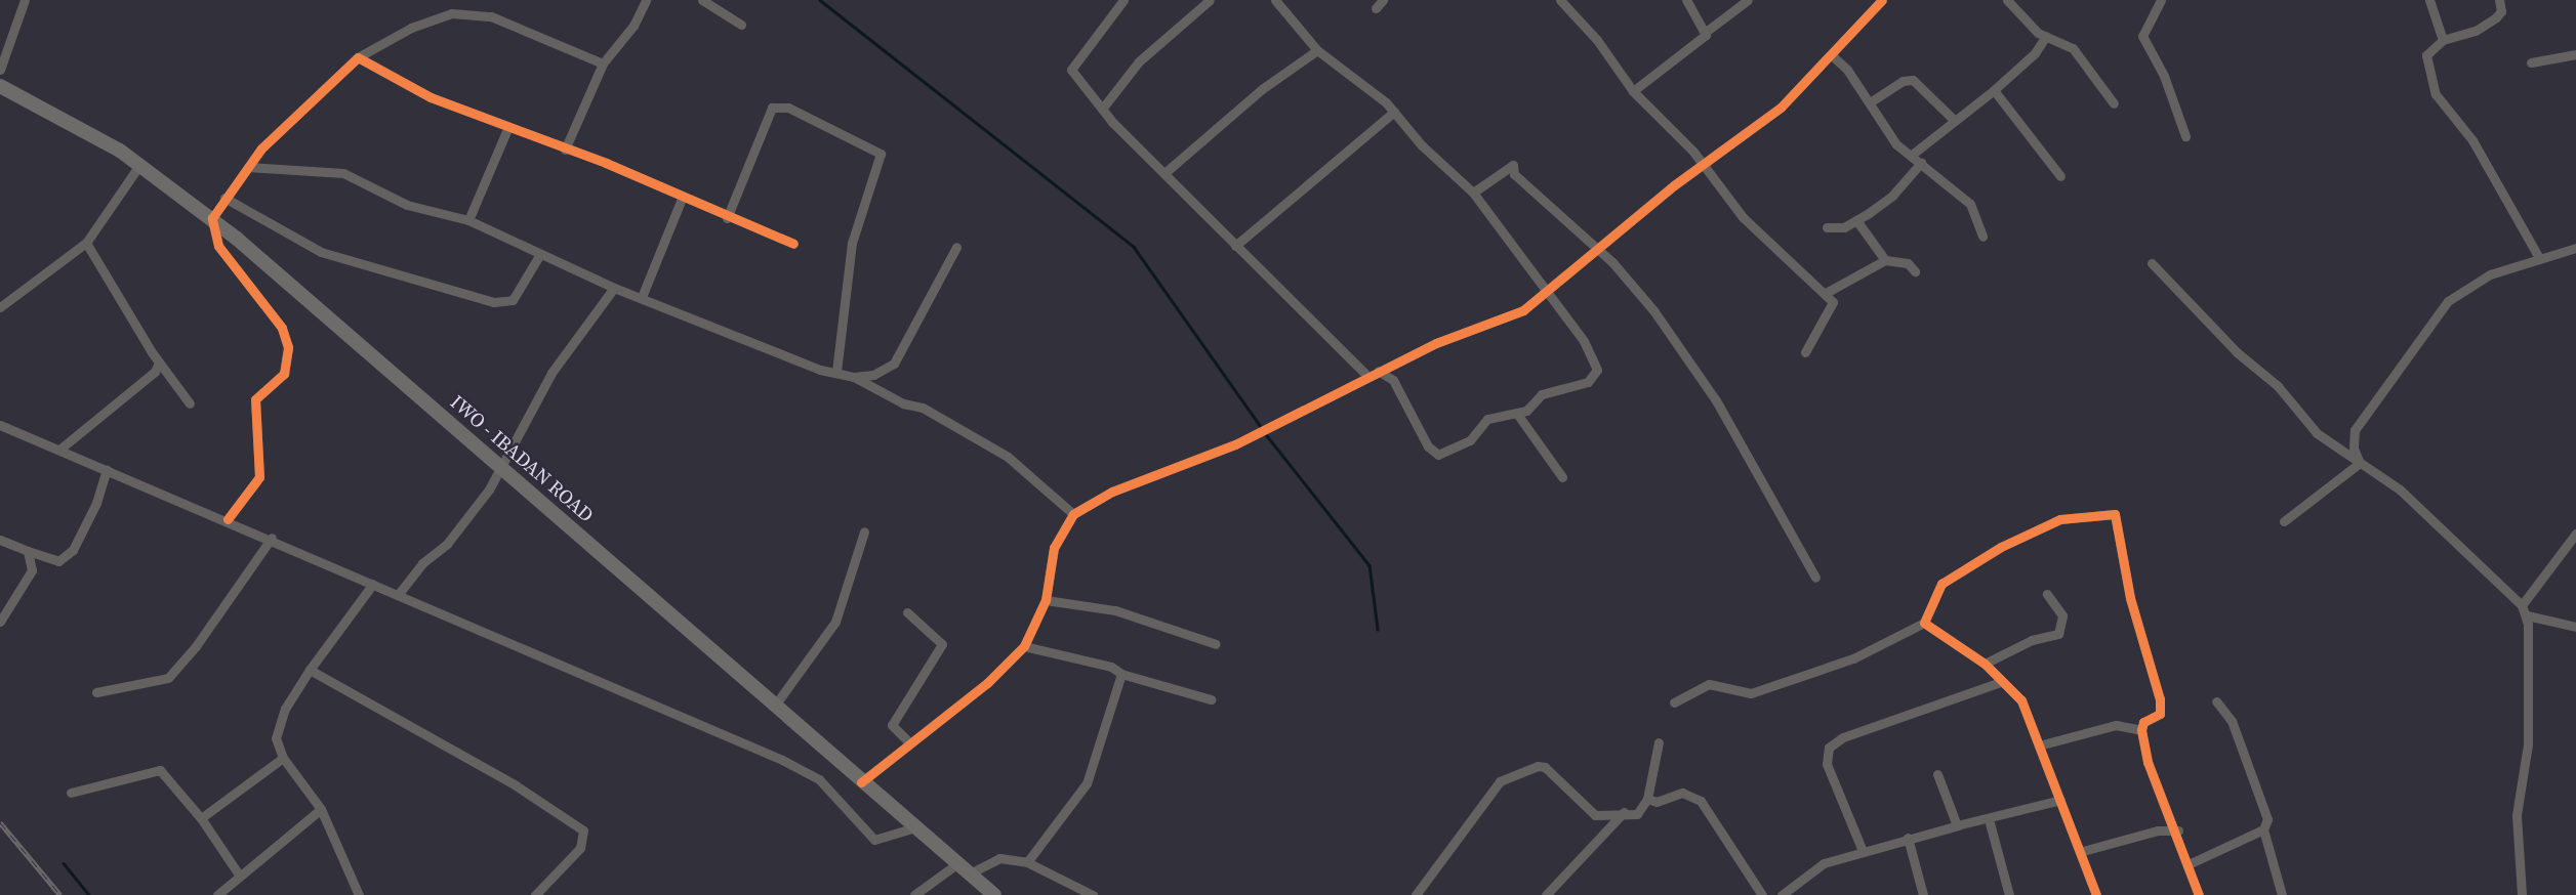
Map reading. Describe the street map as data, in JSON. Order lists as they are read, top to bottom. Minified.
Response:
{"streets":{"main road":["IWO - IBADAN ROAD"]}}
